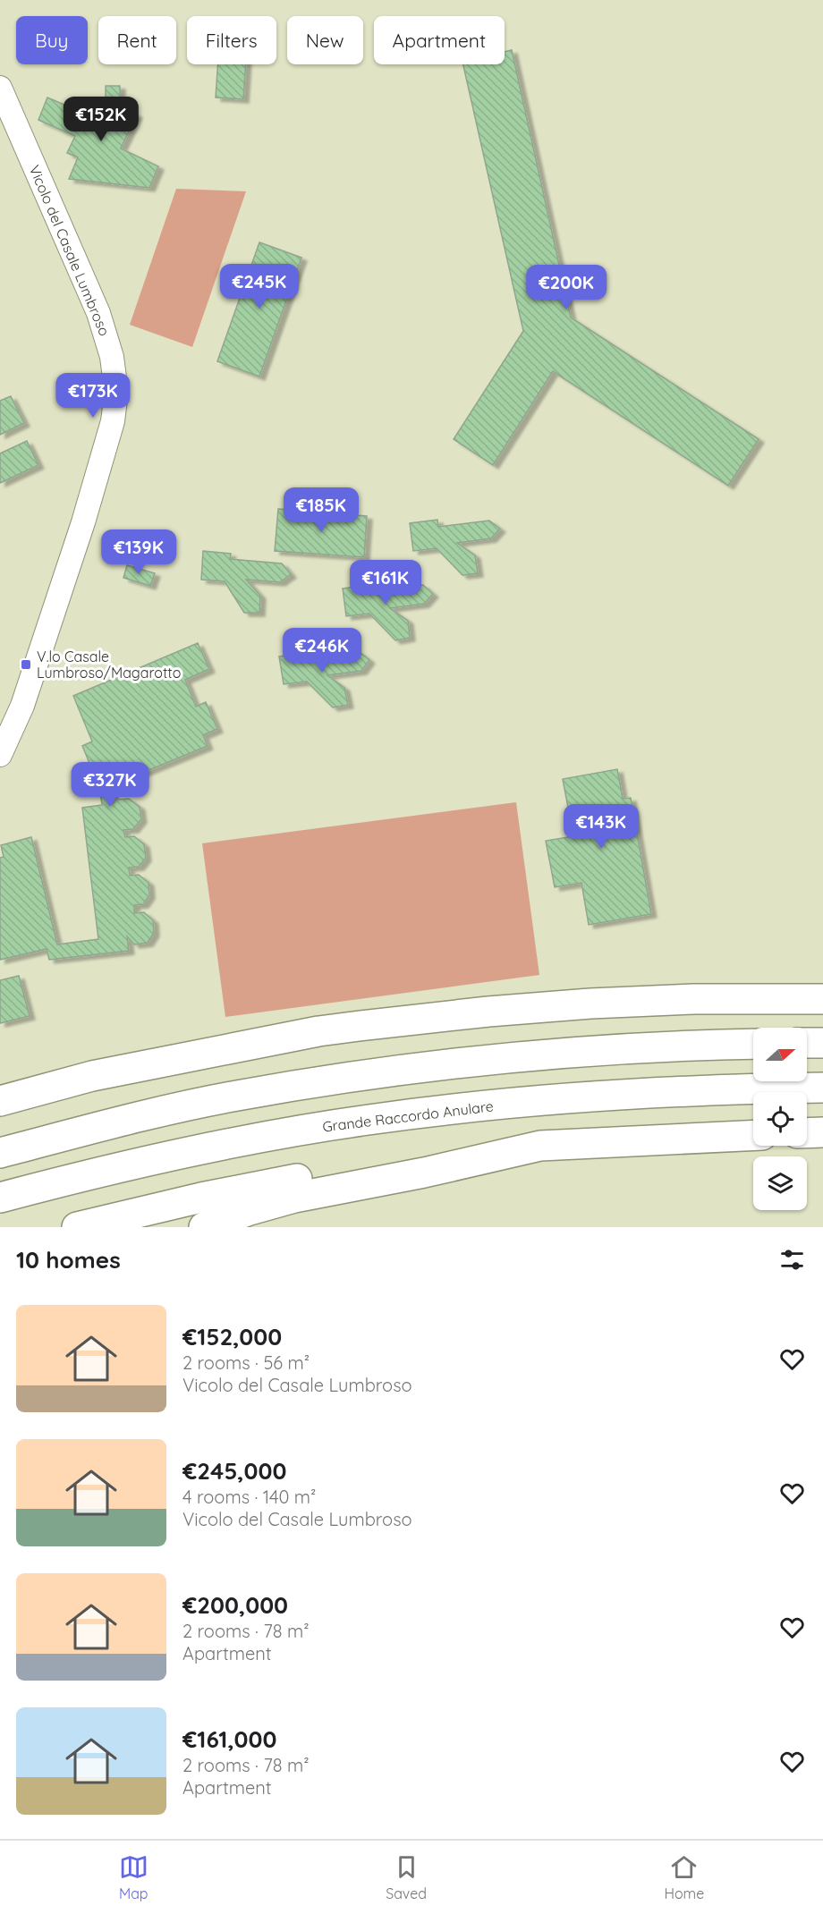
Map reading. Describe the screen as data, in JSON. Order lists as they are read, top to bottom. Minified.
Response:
{"streets":{"highway":["Grande Raccordo Anulare"],"street":["Vicolo del Casale Lumbroso"]},"places":{"transit":["V.lo Casale Lumbroso/Magarotto"]},"north":"right","page":{"chip":["Buy","Rent","Filters","New","Apartment"],"price":["€152K","€245K","€200K","€173K","€185K","€139K","€161K","€246K","€327K","€143K"],"heading":"10 homes","list":[{"name":"€152,000","note":"2 rooms · 56 m² · Vicolo del Casale Lumbroso"},{"name":"€245,000","note":"4 rooms · 140 m² · Vicolo del Casale Lumbroso"},{"name":"€200,000","note":"2 rooms · 78 m² · Apartment"},{"name":"€161,000","note":"2 rooms · 78 m² · Apartment"}],"tabs":["Map","Saved","Home"]}}
